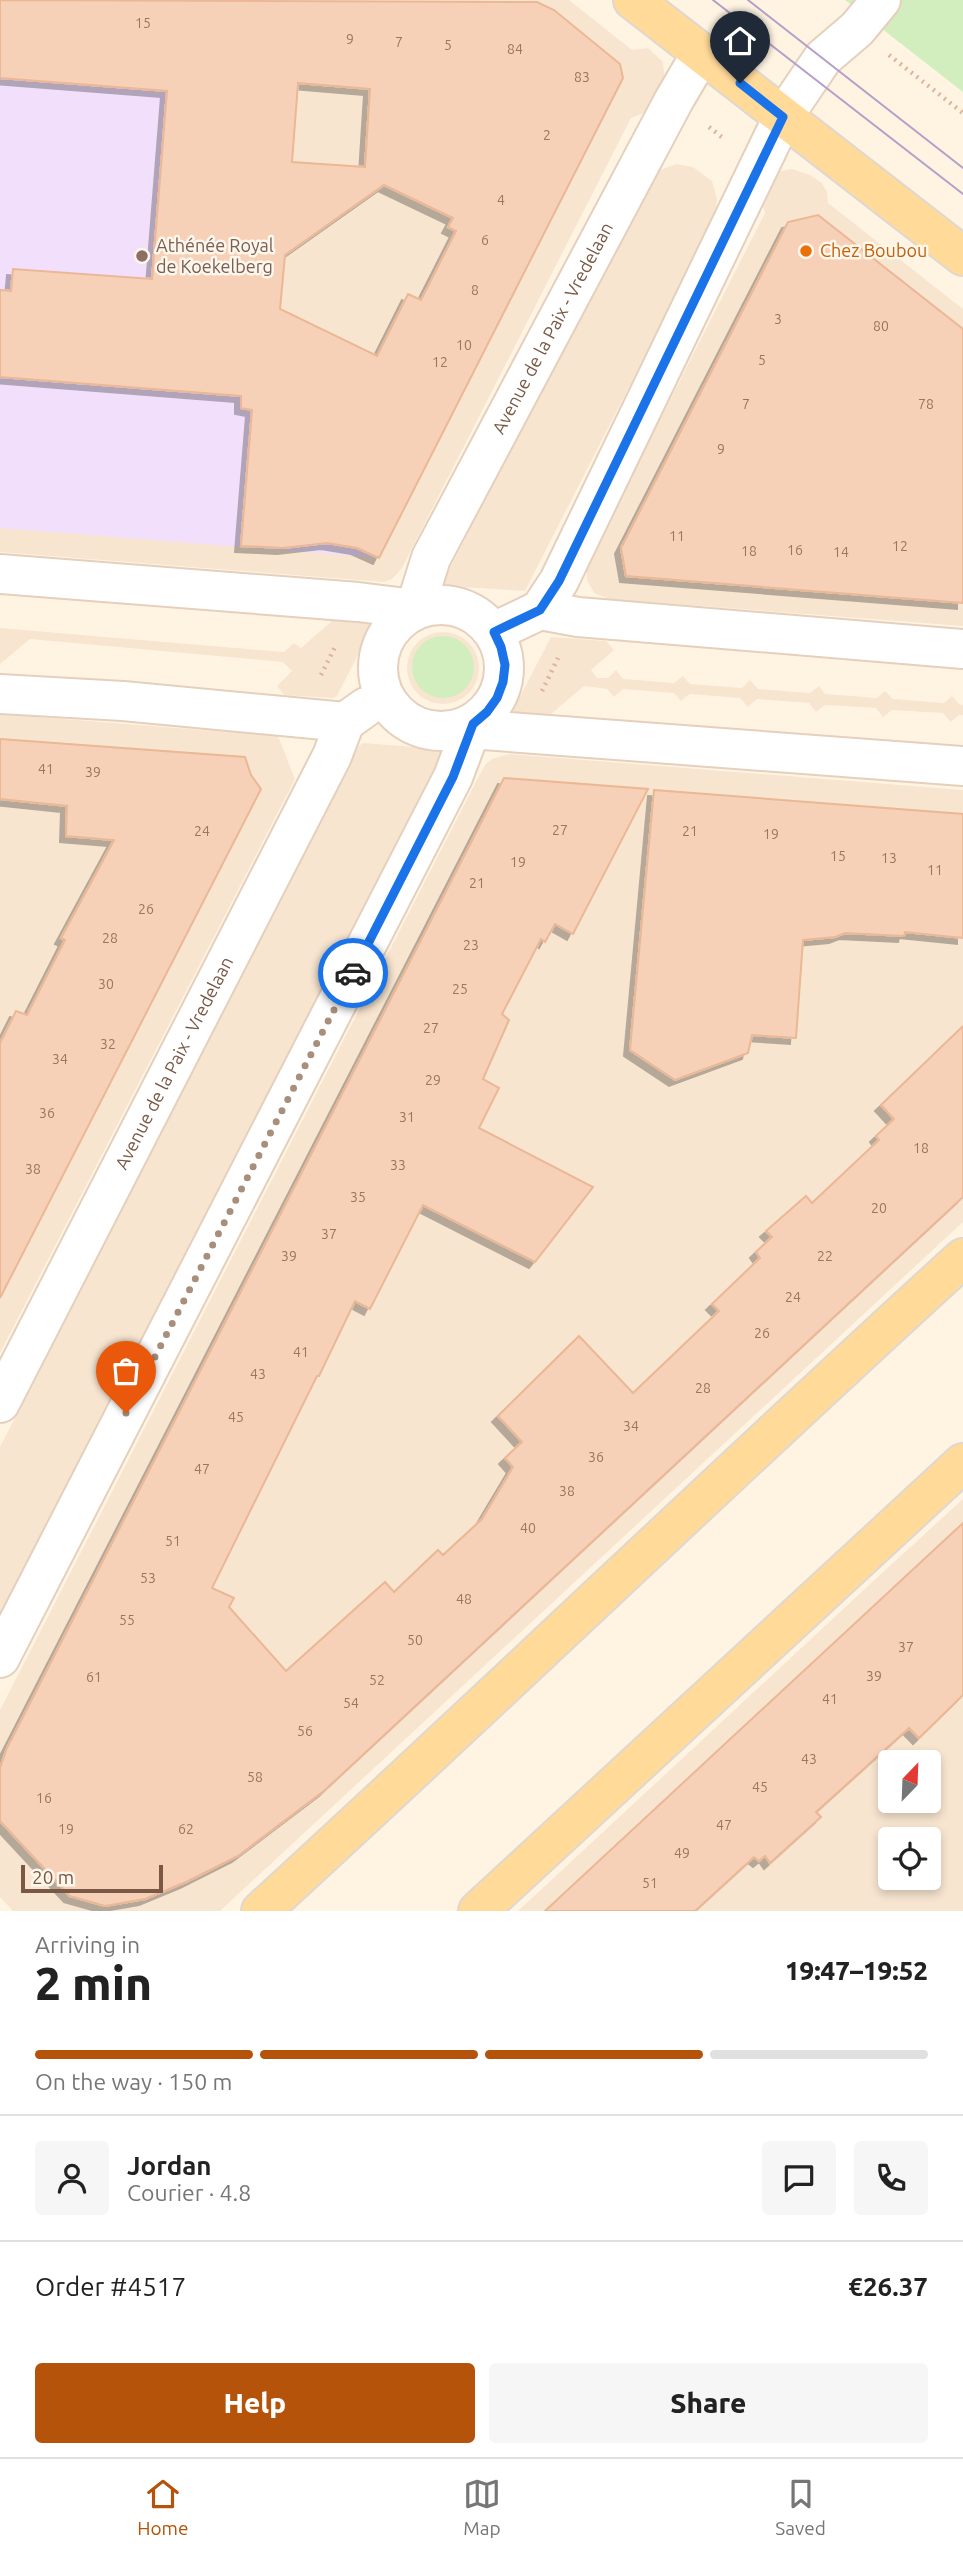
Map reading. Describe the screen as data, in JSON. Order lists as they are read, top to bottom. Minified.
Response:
{"streets":{"street":["Avenue de la Paix - Vredelaan"]},"places":["Chez Boubou","Athénée Royal de Koekelberg"],"house_numbers":["15","9","7","5","84","83","2","4","6","8","3","80","10","5","12","7","78","9","11","12","16","18","14","41","39","27","24","21","19","15","13","19","11","21","26","28","23","30","25","27","32","34","29","36","31","18","33","38","35","20","37","39","22","24","26","41","43","28","45","34","36","47","38","40","51","53","48","55","50","37","39","61","52","41","54","56","43","58","45","16","47","19","62","49","51"],"scale_bar":"20 m","north":"top right","page":{"scale":"20 m","heading":["2 min","Arriving in","19:47–19:52"],"panel":["Jordan","Courier · 4.8","Order #4517","€26.37"],"bar":"On the way · 150 m","buttons":["Help","Share"],"tabs":["Home","Map","Saved"]}}
